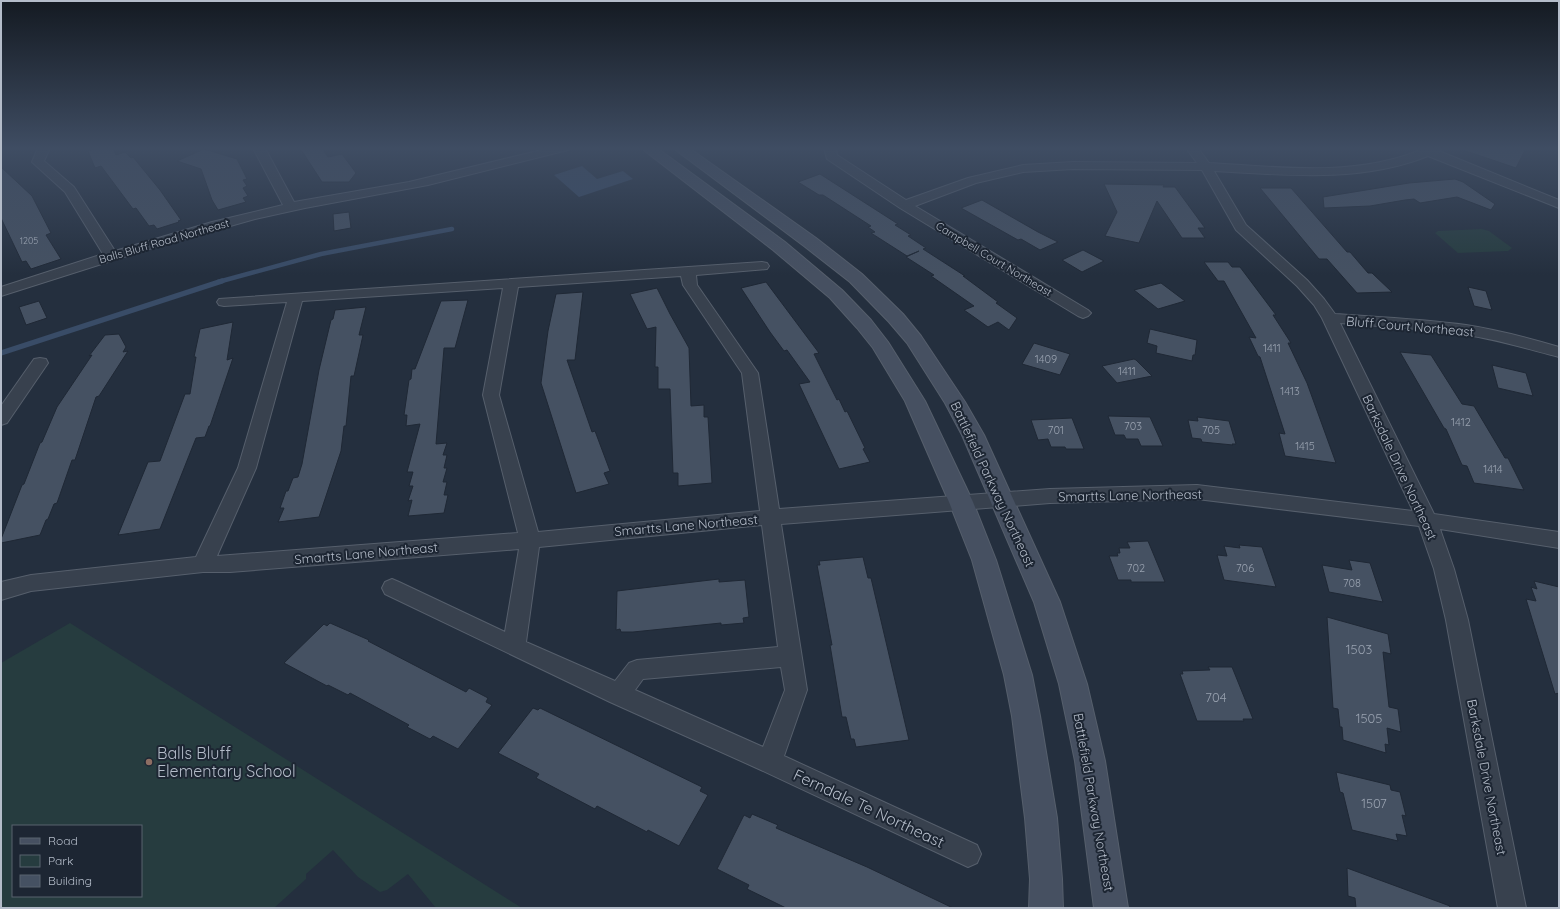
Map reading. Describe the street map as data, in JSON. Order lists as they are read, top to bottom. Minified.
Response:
{"streets":{"main road":["Battlefield Parkway Northeast"],"street":["Balls Bluff Road Northeast","Campbell Court Northeast","Bluff Court Northeast","Barksdale Drive Northeast","Smartts Lane Northeast","Ferndale Te Northeast"]},"crossings":[["Bluff Court Northeast","Barksdale Drive Northeast"],["Barksdale Drive Northeast","Smartts Lane Northeast"],["Battlefield Parkway Northeast","Smartts Lane Northeast"]],"places":["Balls Bluff Elementary School"],"house_numbers":["1205","1411","1409","1411","1413","1412","703","701","705","1415","1414","702","706","708","1503","704","1505","1507"],"legend":["Road","Park","Building"]}
